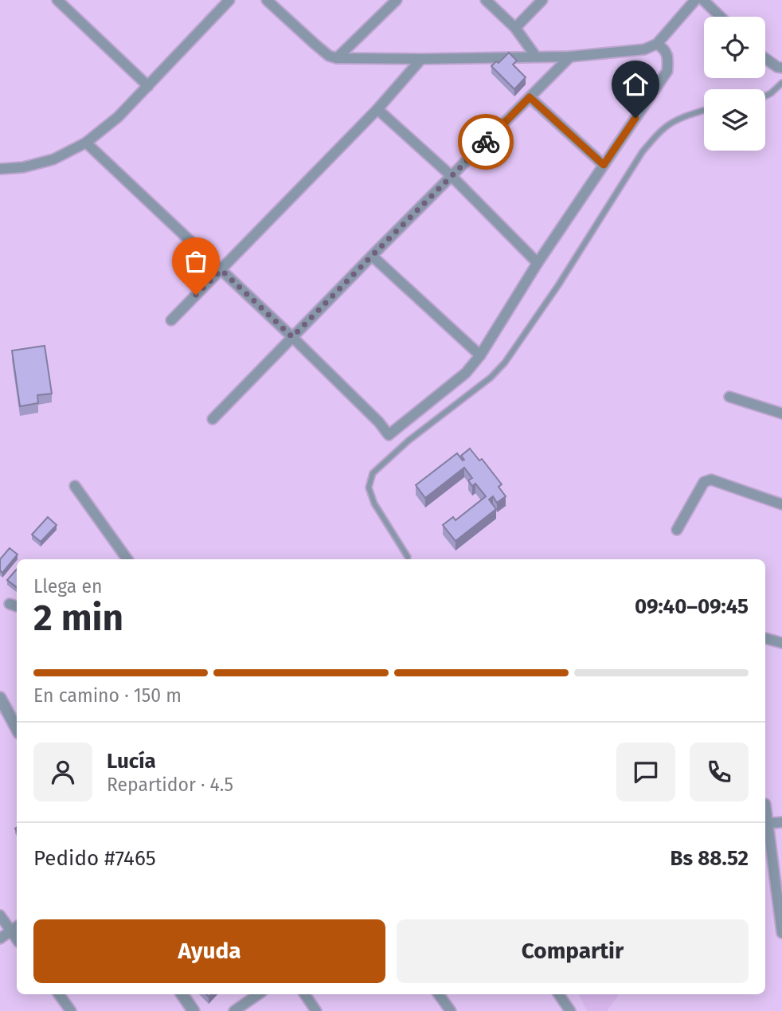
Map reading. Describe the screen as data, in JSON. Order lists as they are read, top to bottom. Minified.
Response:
{"page":{"heading":["2 min","Llega en","09:40–09:45"],"panel":["Lucía","Repartidor · 4.5","Pedido #7465","Bs 88.52"],"bar":"En camino · 150 m","buttons":["Ayuda","Compartir"]}}
